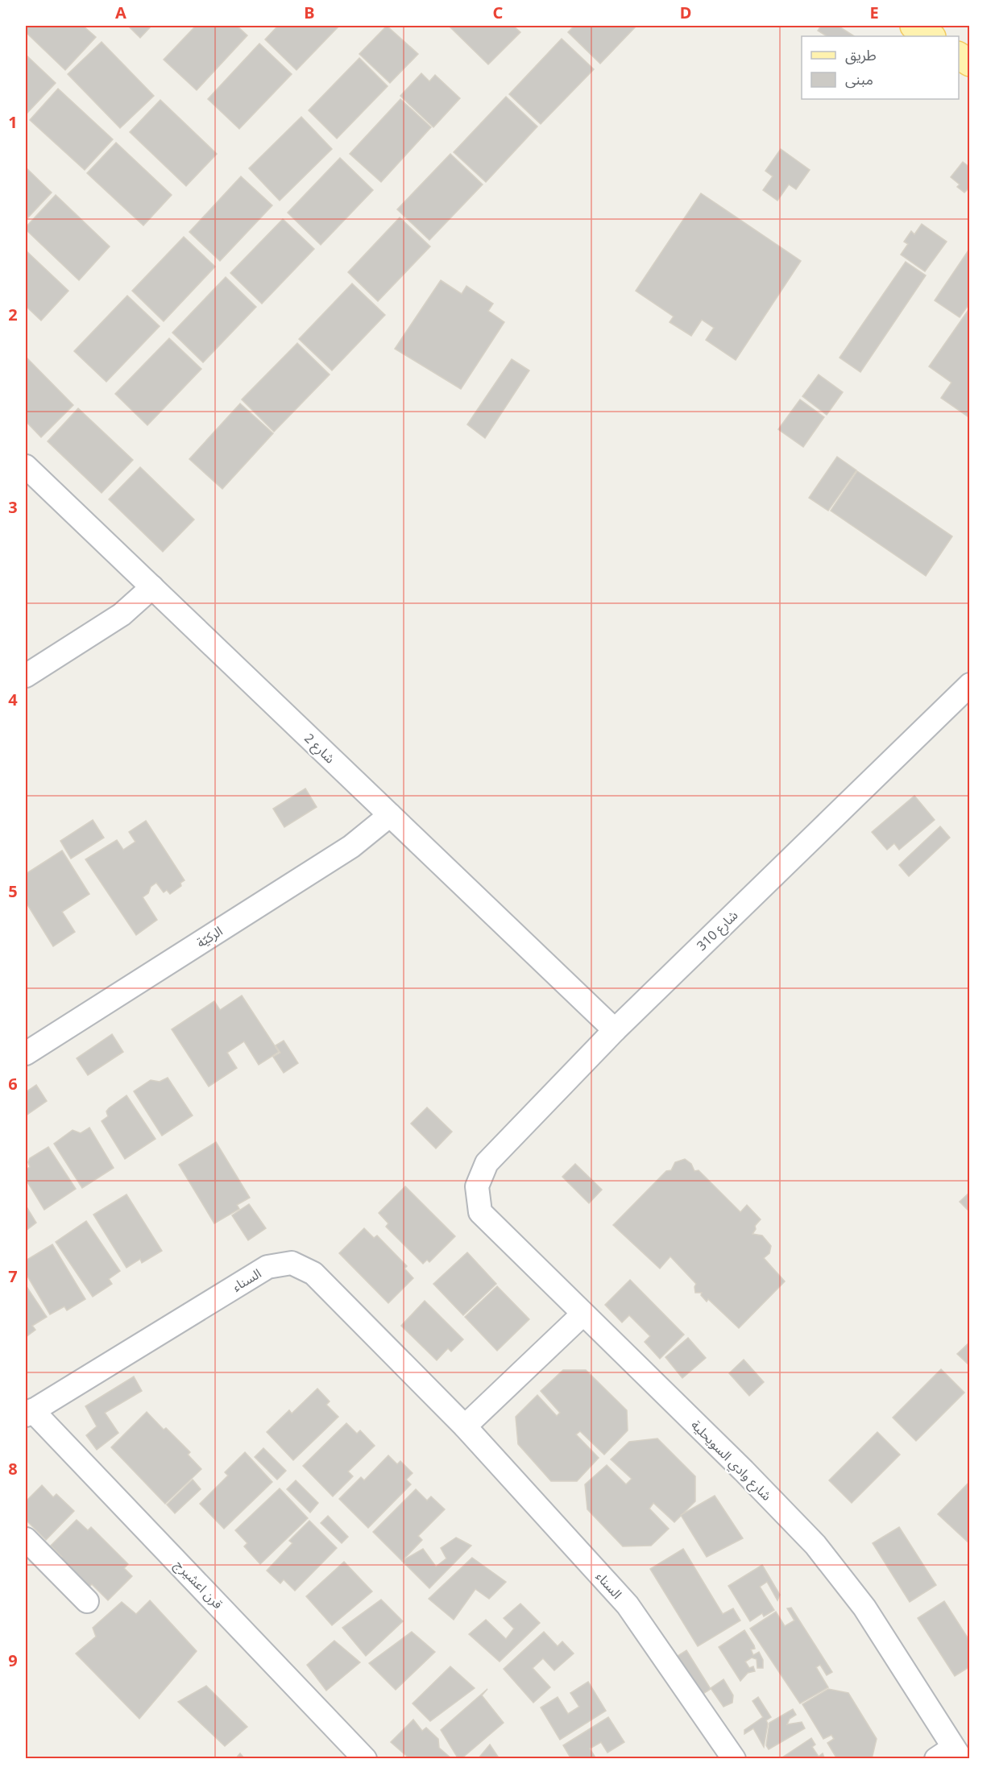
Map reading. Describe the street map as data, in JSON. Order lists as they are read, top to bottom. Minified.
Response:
{"streets":{"street":["شارع 2","شارع 310","الركيّة","السناء","شارع وادي السويحلية","قرن اعشيرج"]},"crossings":[["شارع 2","شارع 310"],["شارع 2","الركيّة"],["شارع 310","شارع وادي السويحلية"],["السناء","قرن اعشيرج"]],"legend":["طريق","مبنى"],"grid":{"columns":["A","B","C","D","E"],"rows":["1","2","3","4","5","6","7","8","9"]}}
